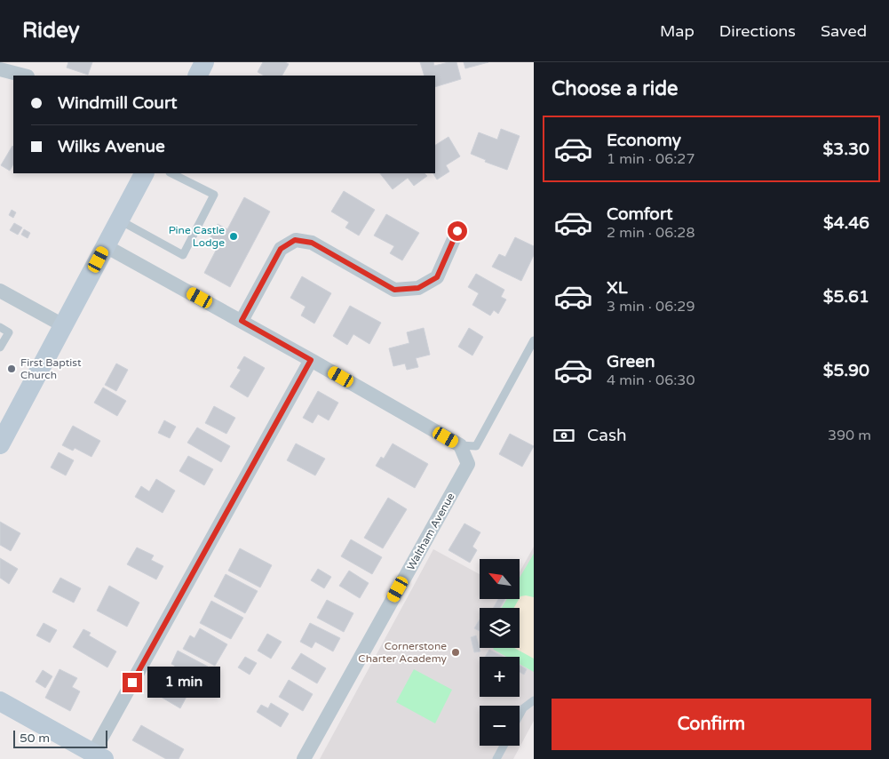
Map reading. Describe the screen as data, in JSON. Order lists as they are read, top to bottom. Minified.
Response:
{"streets":{"street":["Waltham Avenue"]},"places":["Pine Castle Lodge","First Baptist Church","Cornerstone Charter Academy"],"scale_bar":"50 m","north":"top left","page":{"header":"Ridey","nav":["Map","Directions","Saved"],"heading":"Choose a ride","banner":["Windmill Court","Wilks Avenue"],"list":[{"name":"Economy","note":"1 min · 06:27","value":"$3.30"},{"name":"Comfort","note":"2 min · 06:28","value":"$4.46"},{"name":"XL","note":"3 min · 06:29","value":"$5.61"},{"name":"Green","note":"4 min · 06:30","value":"$5.90"}],"pay":["Cash","390 m"],"map_buttons":["+","−"],"bubble":"1 min","buttons":"Confirm","scale":"50 m"}}
